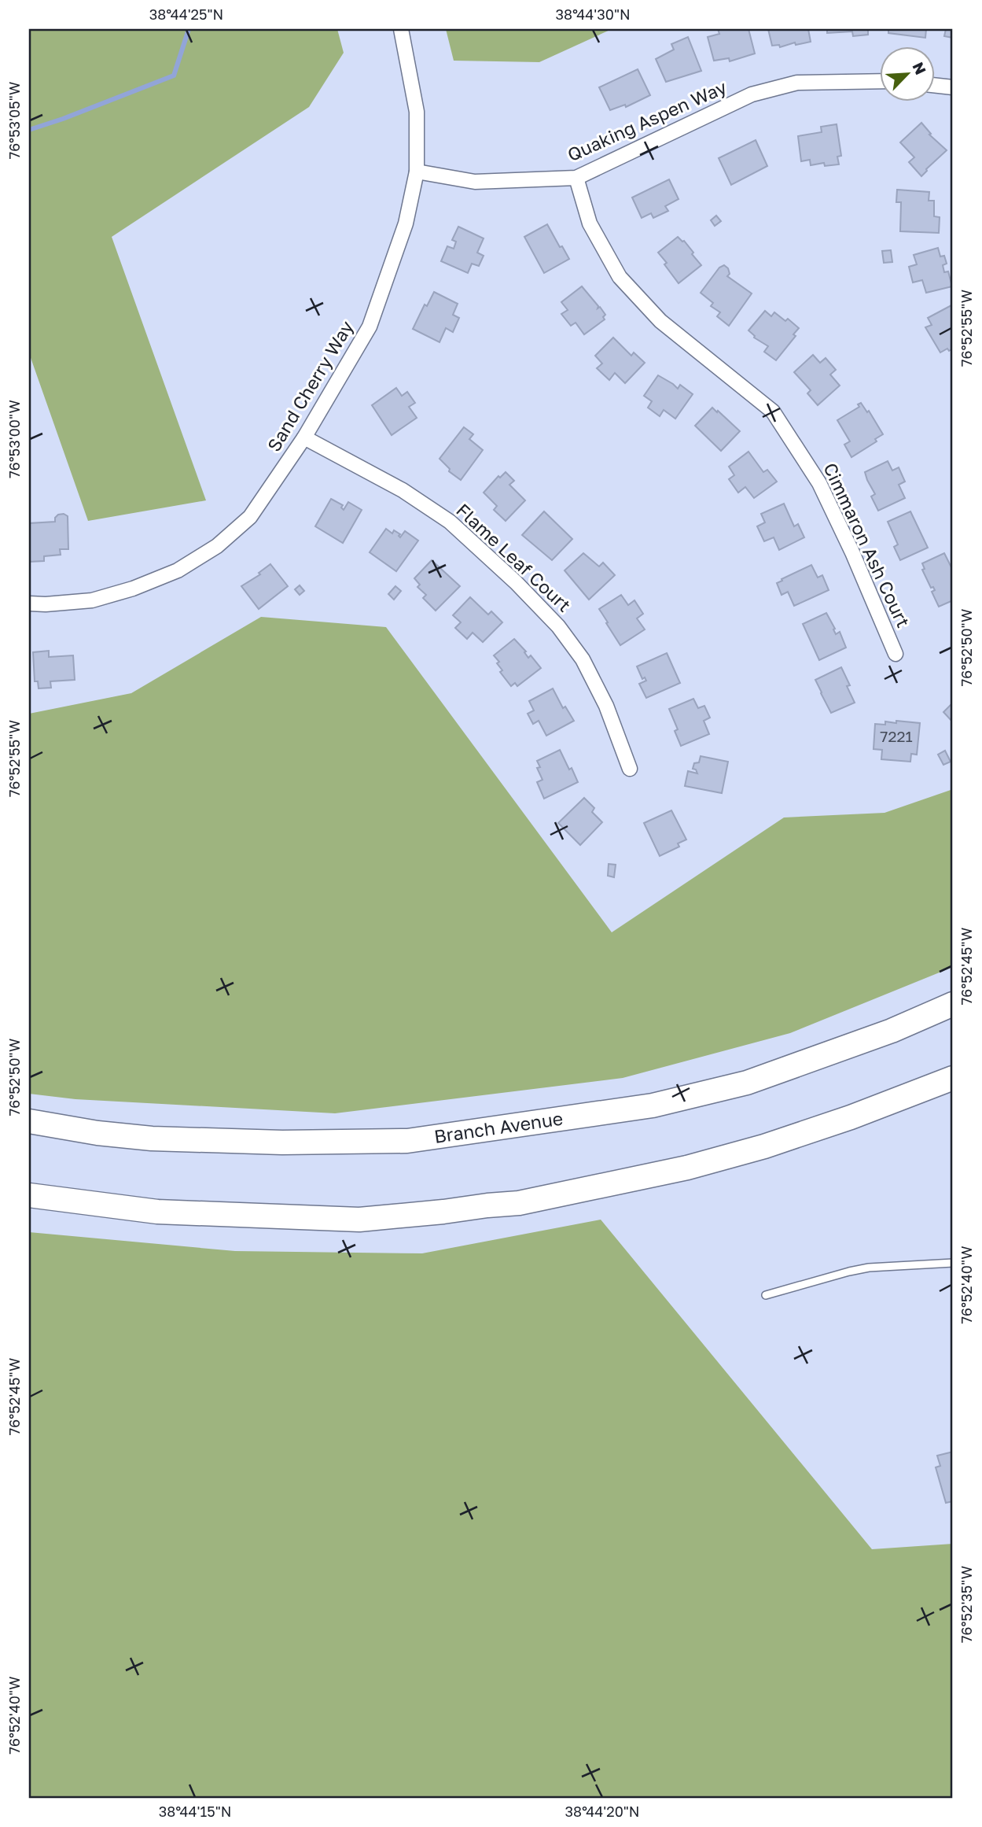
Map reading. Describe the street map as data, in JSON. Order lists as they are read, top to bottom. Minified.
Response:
{"streets":{"highway":["Branch Avenue"],"street":["Quaking Aspen Way","Sand Cherry Way","Cimmaron Ash Court","Flame Leaf Court"]},"crossings":[["Quaking Aspen Way","Sand Cherry Way"],["Quaking Aspen Way","Cimmaron Ash Court"],["Sand Cherry Way","Flame Leaf Court"]],"house_numbers":["7221"],"north":"top right","coordinates":["38°44'25\"N","38°44'30\"N","76°53'05\"W","76°52'55\"W","76°53'00\"W","76°52'50\"W","76°52'45\"W","76°52'40\"W","76°52'35\"W","38°44'15\"N","38°44'20\"N"]}
